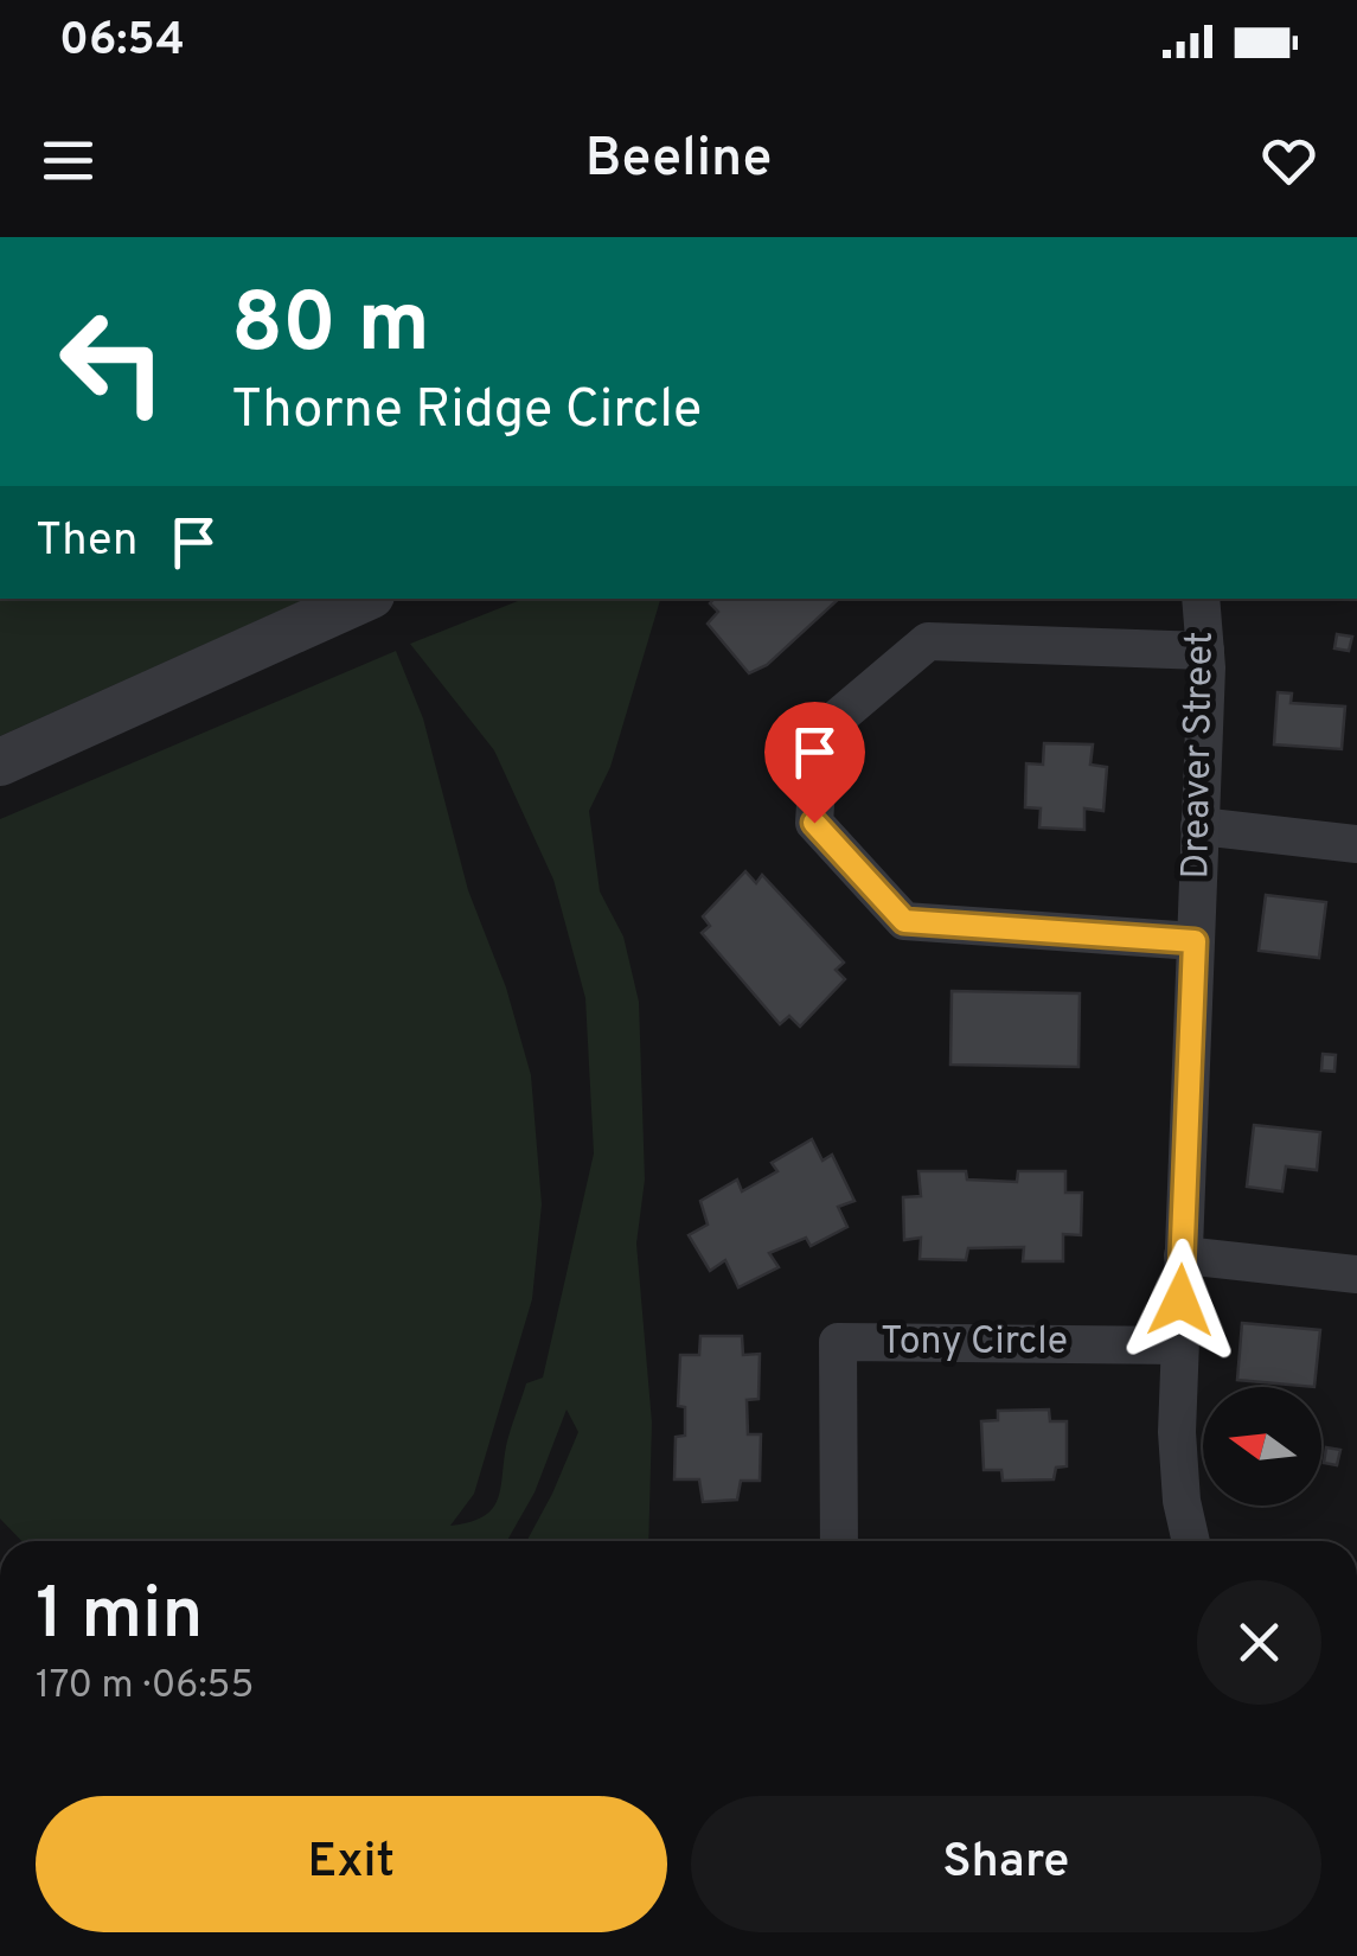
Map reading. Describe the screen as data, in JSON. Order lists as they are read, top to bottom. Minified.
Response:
{"streets":{"street":["Dreaver Street","Tony Circle"]},"crossings":[["Dreaver Street","Tony Circle"]],"north":"left","page":{"status":"06:54","header":"Beeline","turn":["80 m","Thorne Ridge Circle"],"then":"Then","heading":["1 min","170 m · 06:55"],"buttons":["Exit","Share"]}}
